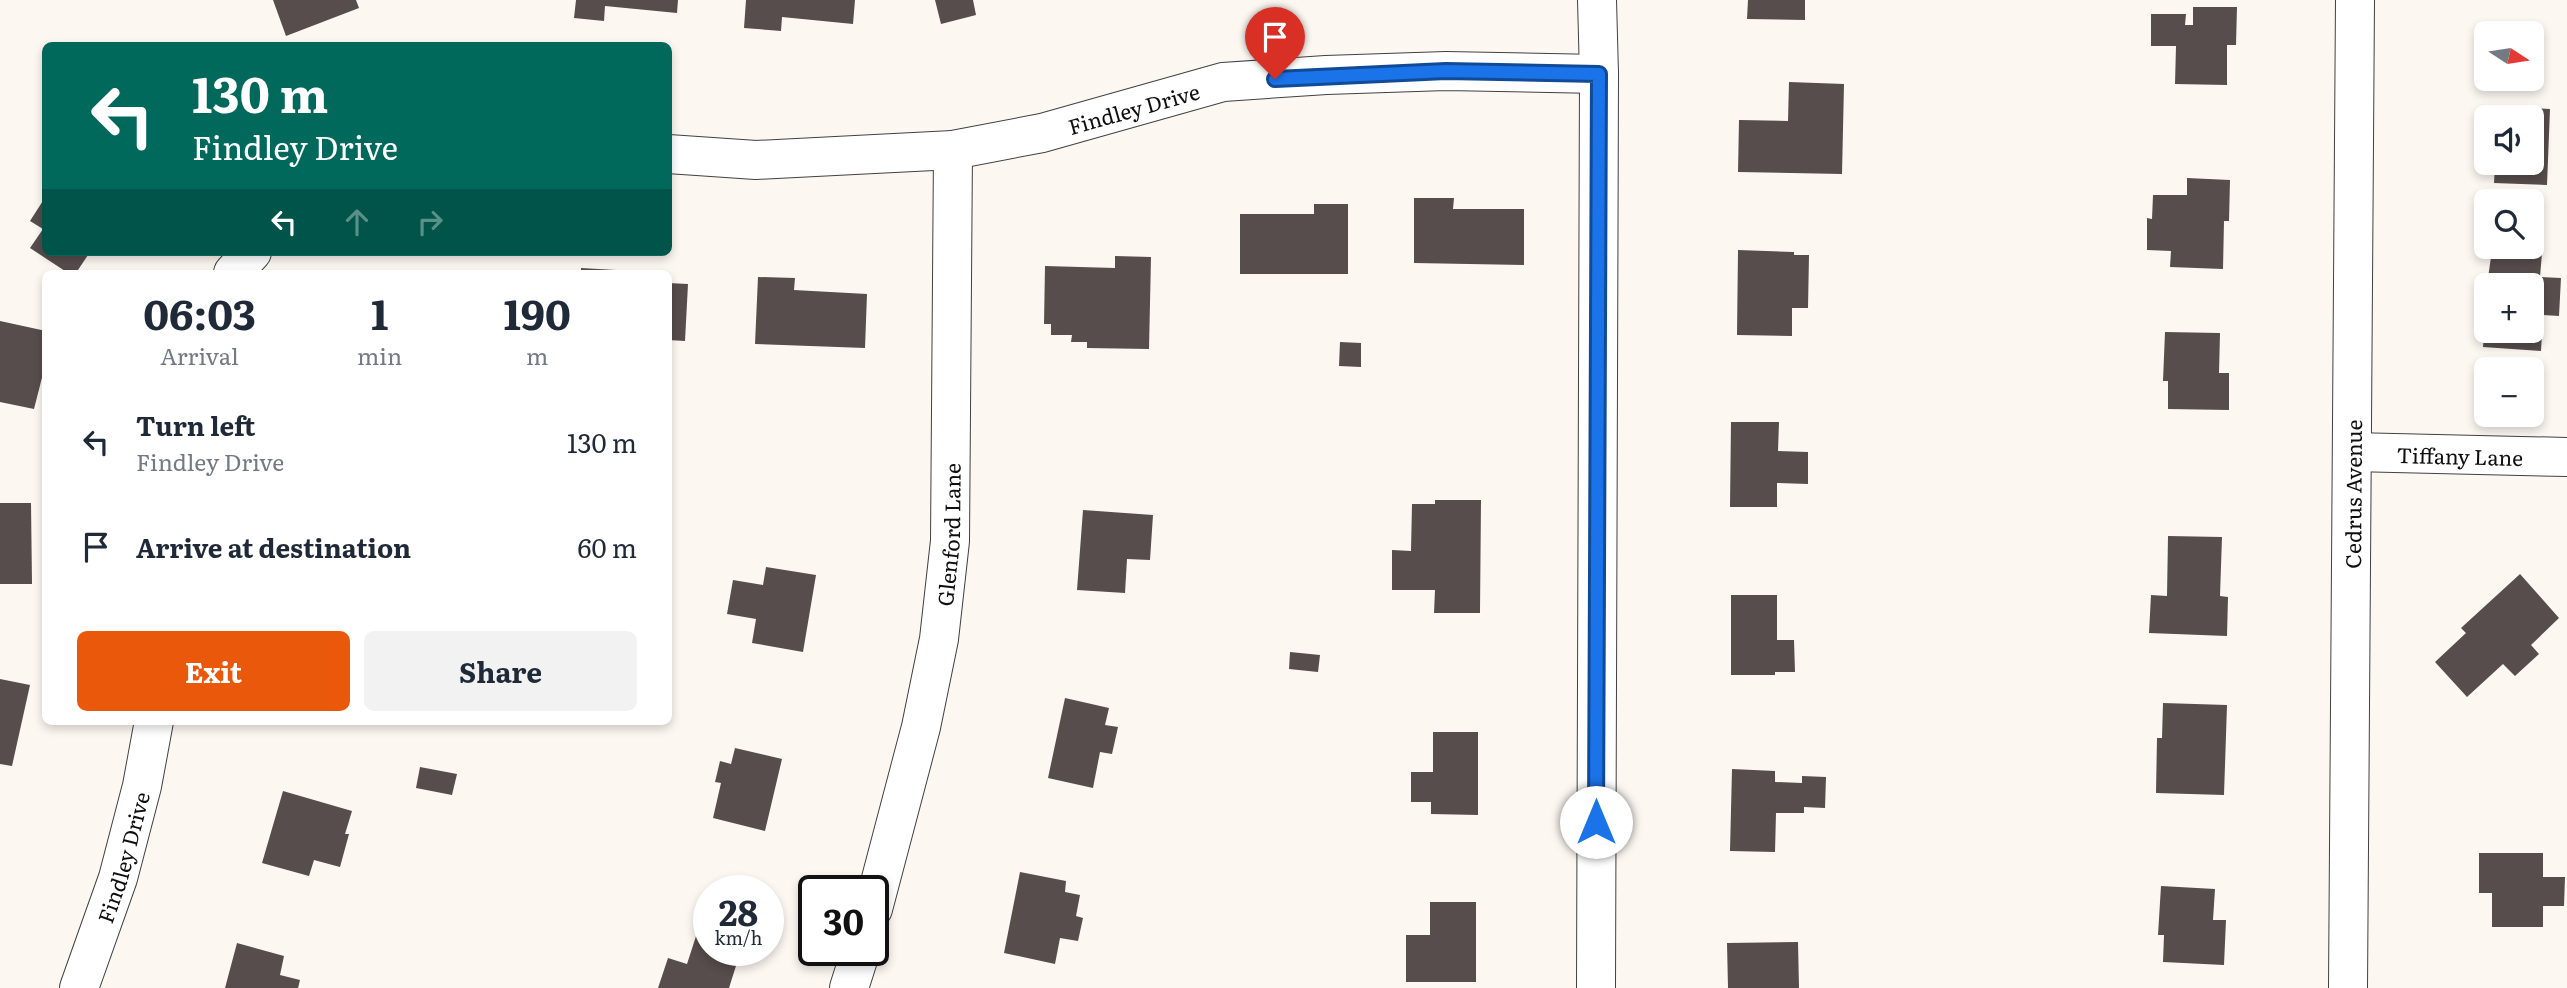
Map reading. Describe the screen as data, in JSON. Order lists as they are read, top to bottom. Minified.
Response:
{"streets":{"street":["Findley Drive","Tiffany Lane","Cedrus Avenue","Glenford Lane"]},"crossings":[["Findley Drive","Glenford Lane"],["Tiffany Lane","Cedrus Avenue"]],"north":"right","page":{"map_buttons":["+","−"],"turn":["130 m","Findley Drive"],"eta":["06:03","Arrival","1","min","190","m"],"list":[{"name":"Turn left","note":"Findley Drive","value":"130 m"},{"name":"Arrive at destination","value":"60 m"}],"buttons":["Exit","Share"],"speed":"28 km/h","limit":"30"}}
